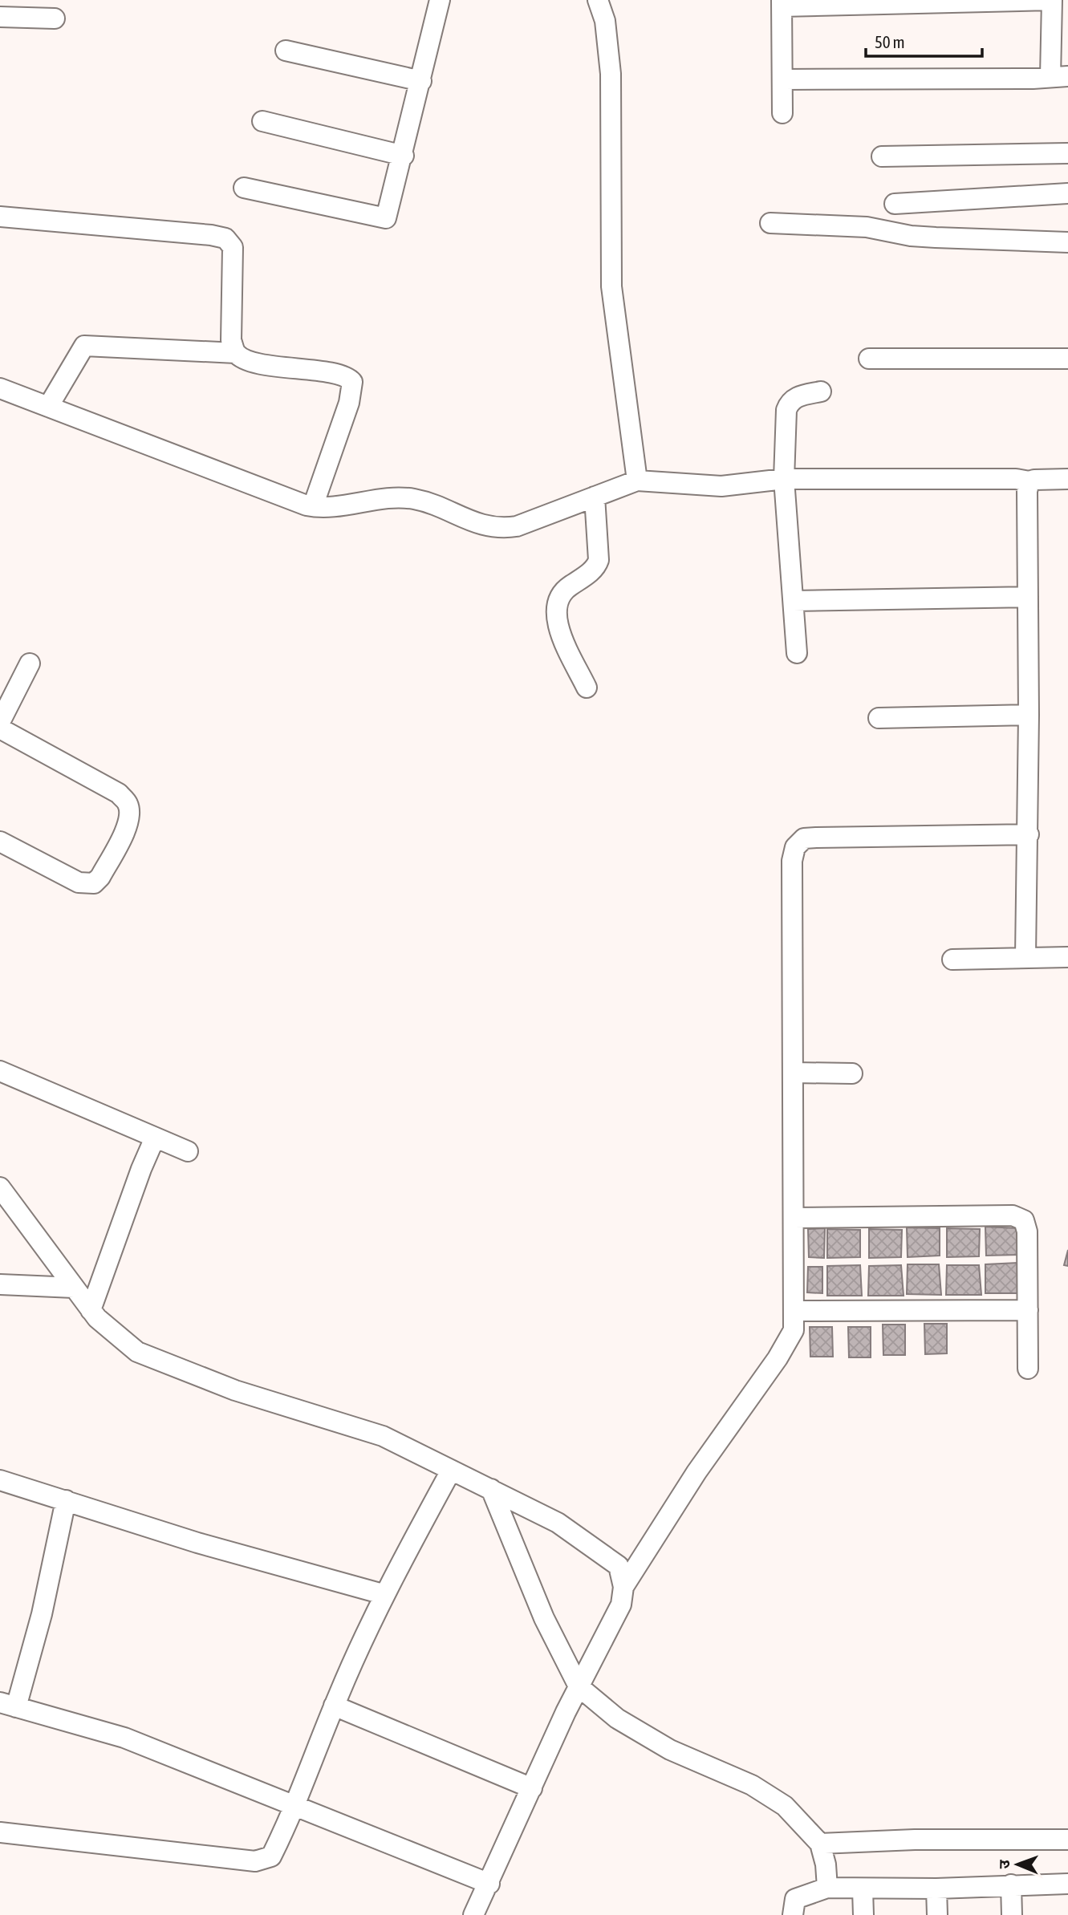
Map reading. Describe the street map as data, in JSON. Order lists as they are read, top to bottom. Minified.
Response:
{"scale_bar":"50 m","north":"left"}
